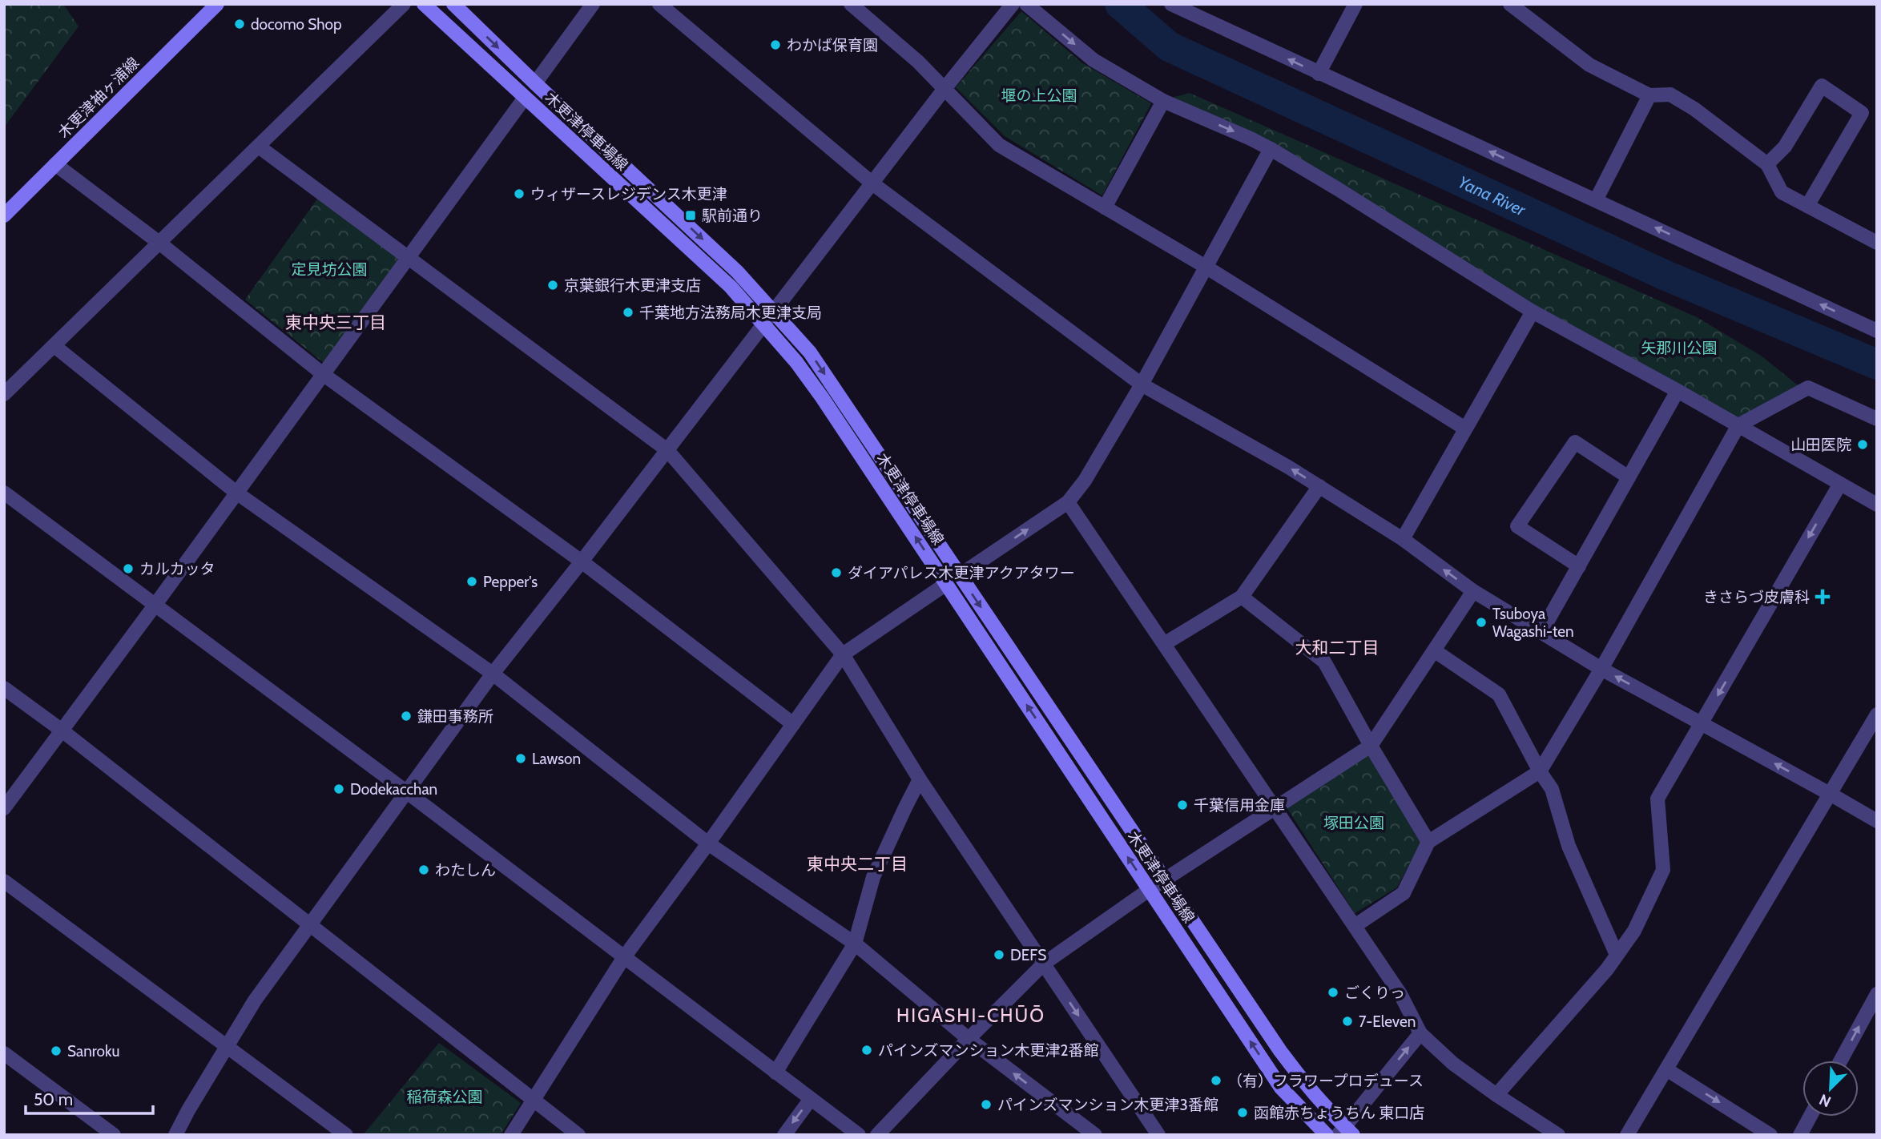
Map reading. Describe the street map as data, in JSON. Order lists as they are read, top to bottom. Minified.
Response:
{"streets":{"main road":["木更津袖ヶ浦線","木更津停車場線"]},"districts":["東中央三丁目","大和二丁目","東中央二丁目","HIGASHI-CHŪŌ"],"water":["Yana River"],"parks":["堰の上公園","定見坊公園","矢那川公園","塚田公園","稲荷森公園"],"places":{"other":["docomo Shop","わかば保育園","ウィザースレジデンス木更津","京葉銀行木更津支店","千葉地方法務局木更津支局","山田医院","カルカッタ","ダイアパレス木更津アクアタワー","Pepper's","Tsuboya Wagashi-ten","鎌田事務所","Lawson","Dodekacchan","千葉信用金庫","わたしん","DEFS","ごくりっ","7-Eleven","パインズマンション木更津2番館","Sanroku","（有）フラワープロデュース","パインズマンション木更津3番館","函館赤ちょうちん 東口店"],"transit":["駅前通り"],"health":["きさらづ皮膚科"]},"scale_bar":"50 m","north":"bottom left"}
